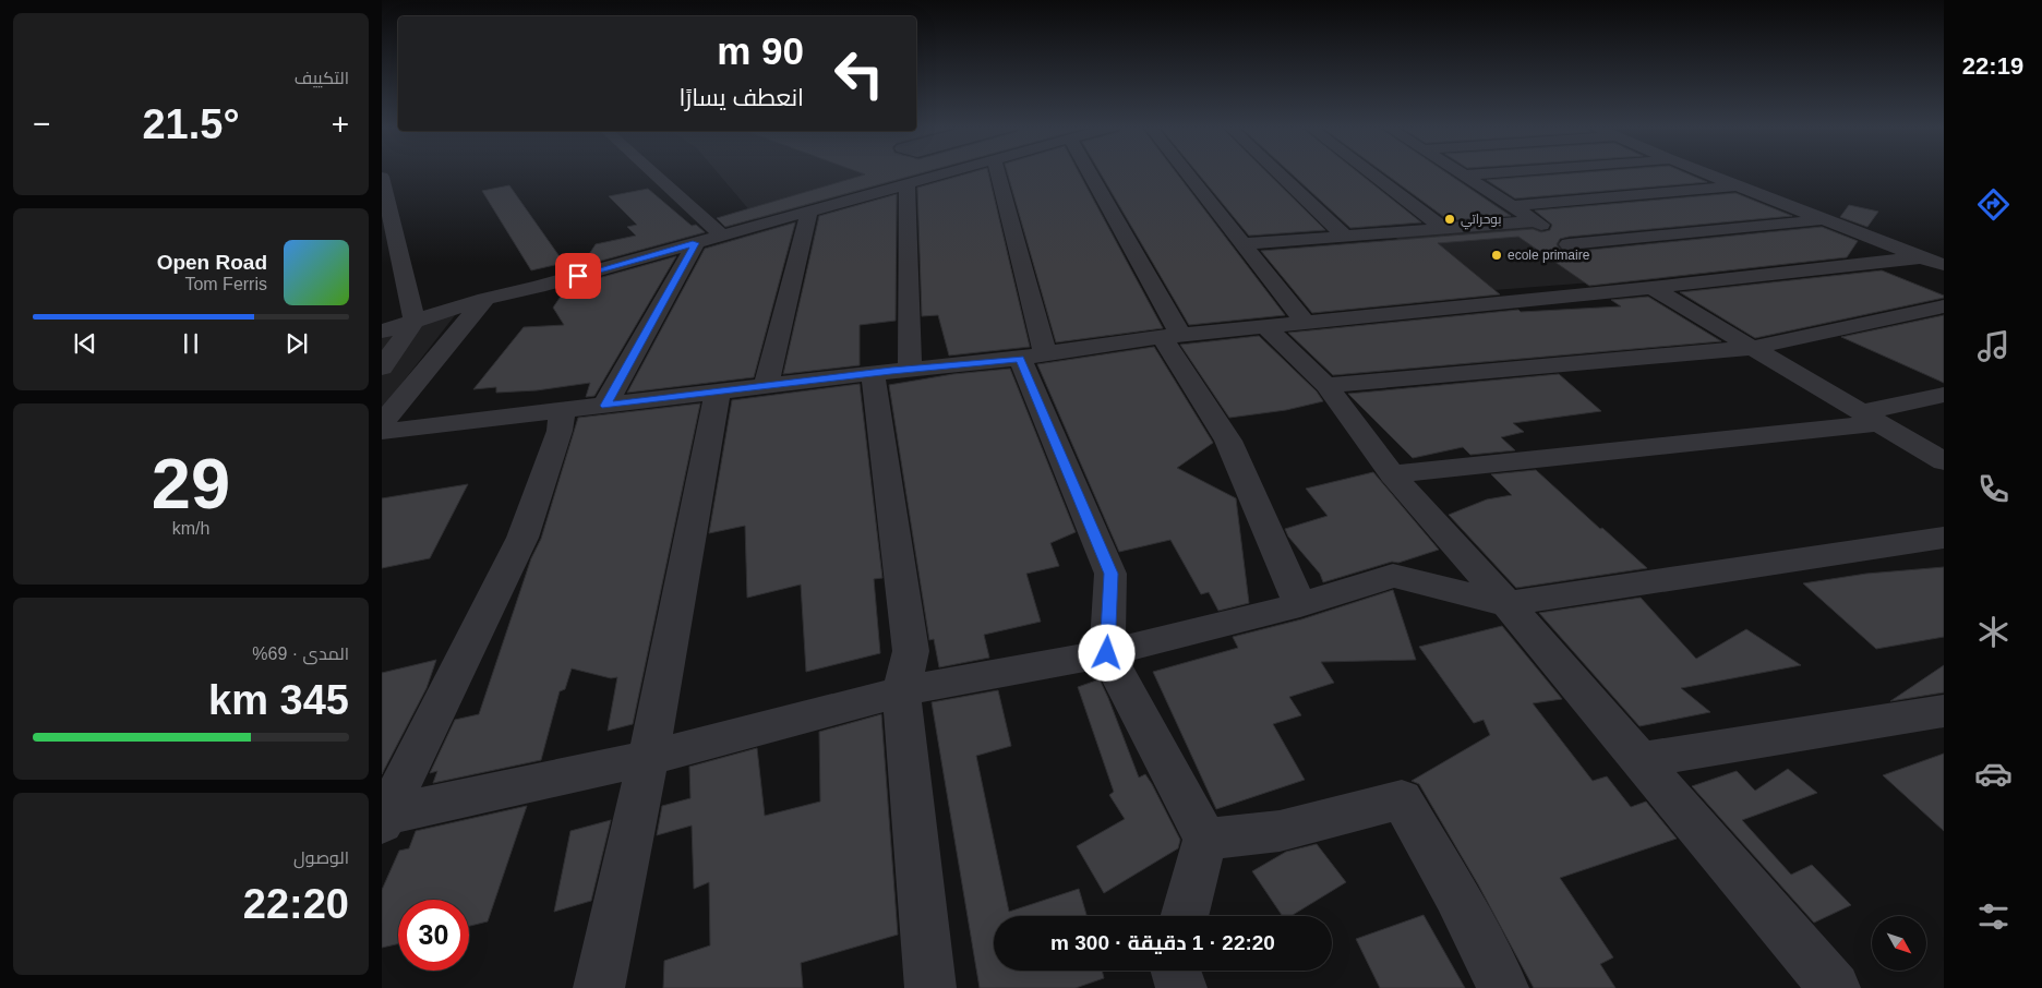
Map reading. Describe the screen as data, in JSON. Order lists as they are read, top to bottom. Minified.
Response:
{"places":["بوحراتي","ecole primaire"],"north":"bottom right","page":{"tabs":"22:19","tile":["التكييف",["29","km/h"],["المدى · 69%","345 km"],["الوصول","22:20"]],"turn":["90 m","انعطف يسارًا"],"heat":["−","21.5°","+"],"song":["Open Road","Tom Ferris"],"limit":"30","trip":"22:20 · 1 دقيقة · 300 m"}}
